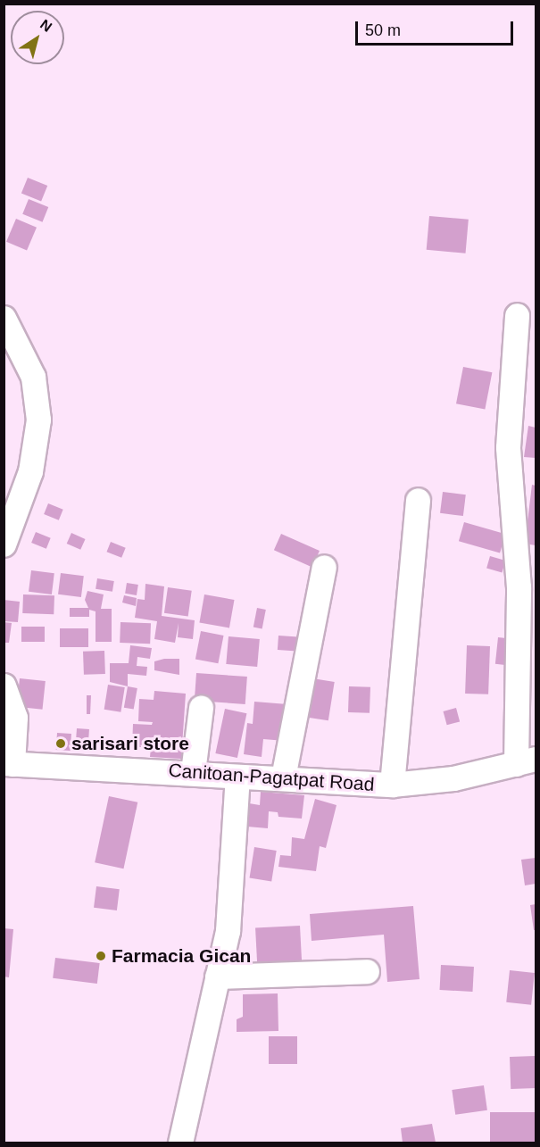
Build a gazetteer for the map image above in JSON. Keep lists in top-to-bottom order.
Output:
{
  "streets": {
    "street": ["Canitoan-Pagatpat Road"]
  },
  "places": ["sarisari store", "Farmacia Gican"],
  "scale_bar": "50 m",
  "north": "top right"
}
